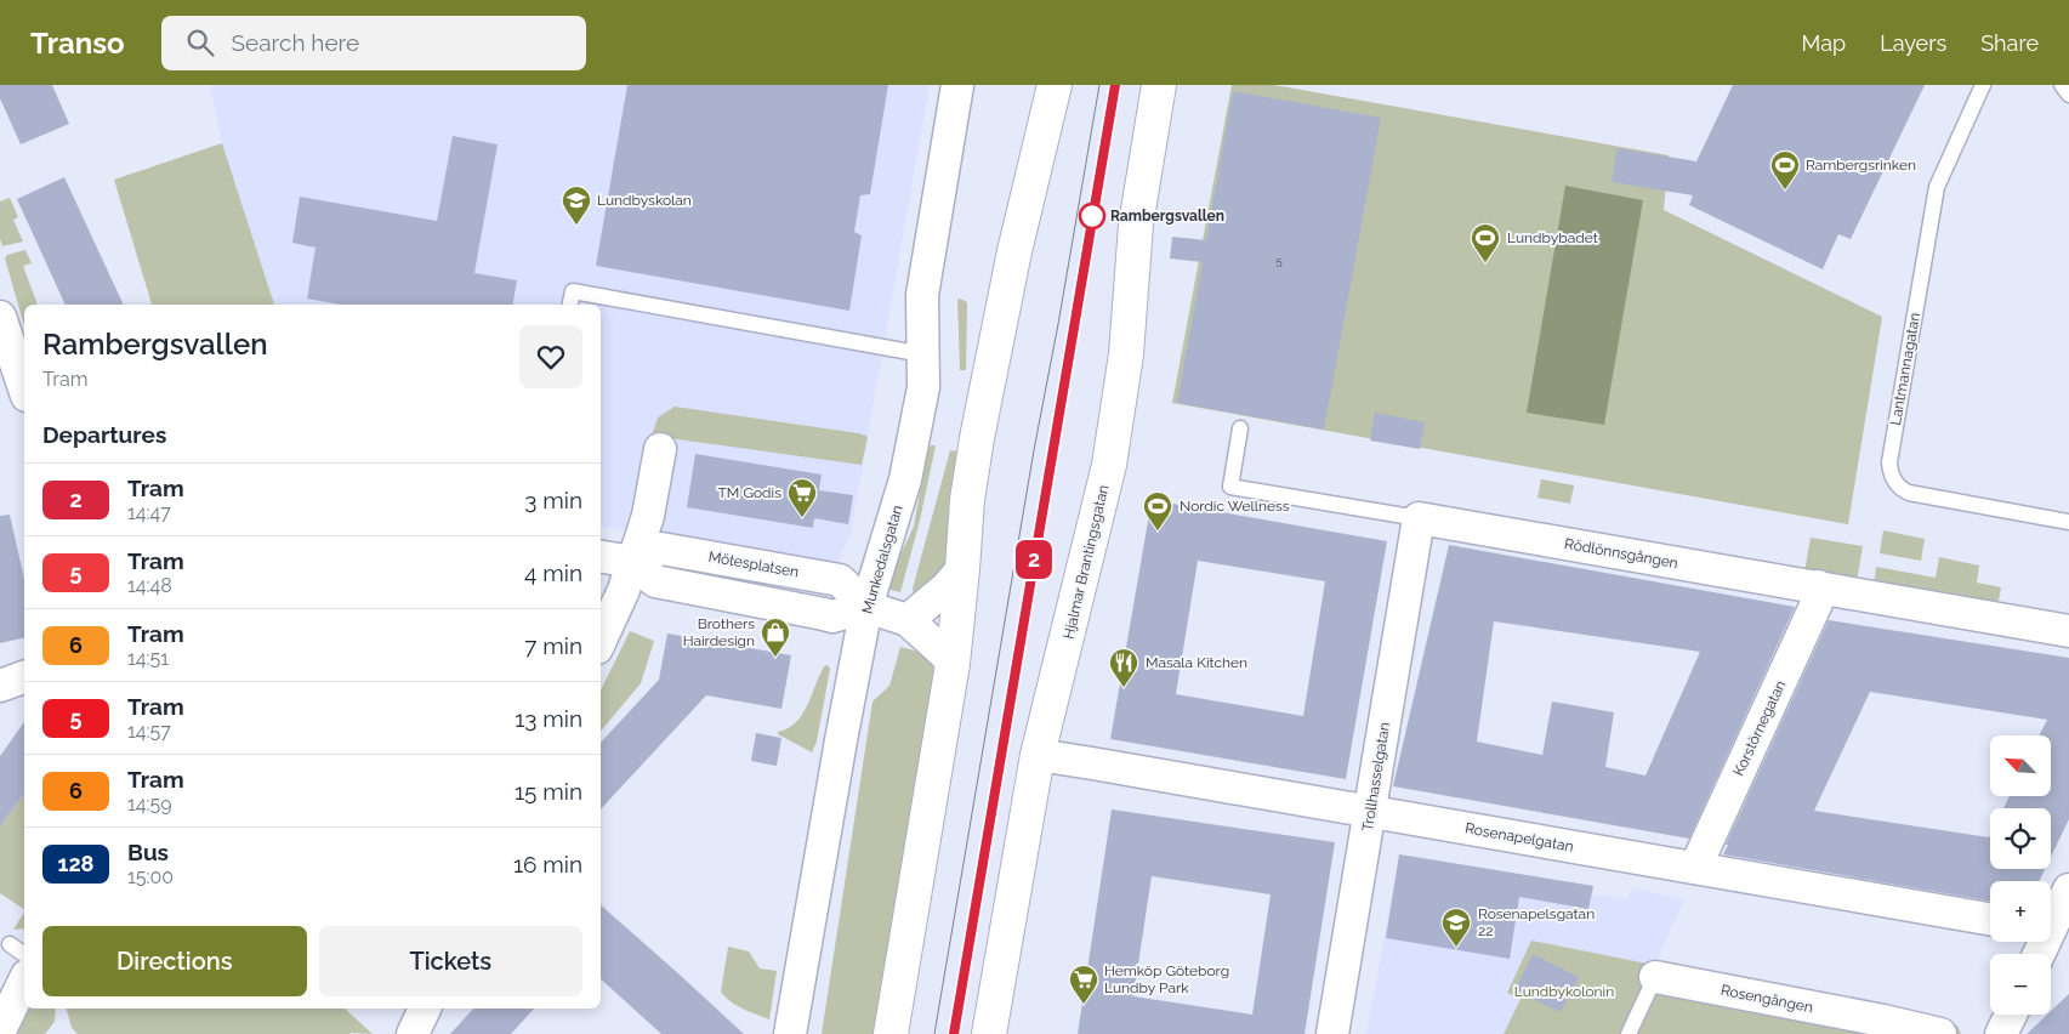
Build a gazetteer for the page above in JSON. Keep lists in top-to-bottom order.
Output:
{
  "streets": {
    "main road": ["Hjalmar Brantingsgatan"],
    "street": [
      "Rödlönnsgången",
      "Munkedalsgatan",
      "Mötesplatsen",
      "Korstörnegatan",
      "Trollhasselgatan",
      "Rosenapelgatan",
      "Rosengången"
    ],
    "lane": ["Lantmannagatan"]
  },
  "crossings": [
    ["Rödlönnsgången", "Korstörnegatan"],
    ["Rödlönnsgången", "Trollhasselgatan"],
    ["Munkedalsgatan", "Mötesplatsen"],
    ["Hjalmar Brantingsgatan", "Rosenapelgatan"],
    ["Korstörnegatan", "Rosenapelgatan"],
    ["Trollhasselgatan", "Rosenapelgatan"]
  ],
  "parks": ["Lundbykolonin"],
  "places": {
    "sports": ["Rambergsrinken", "Lundbybadet", "Nordic Wellness"],
    "other": ["Rambergsvallen"],
    "school or university": ["Lundbyskolan", "Rosenapelsgatan 22"],
    "supermarket": ["TM Godis", "Hemköp Göteborg Lundby Park"],
    "shop": ["Brothers Hairdesign"],
    "restaurant": ["Masala Kitchen"]
  },
  "lines": ["tram line 2"],
  "house_numbers": ["5"],
  "north": "top left",
  "page": {
    "header": "Transo",
    "search": "Search here",
    "nav": ["Map", "Layers", "Share"],
    "on_map": "2",
    "heading": [
      ["Rambergsvallen", "Tram"],
      "Departures"
    ],
    "list": [
      {
        "mark": "2",
        "name": "Tram",
        "note": "14:47",
        "value": "3 min"
      },
      {
        "mark": "5",
        "name": "Tram",
        "note": "14:48",
        "value": "4 min"
      },
      {
        "mark": "6",
        "name": "Tram",
        "note": "14:51",
        "value": "7 min"
      },
      {
        "mark": "5",
        "name": "Tram",
        "note": "14:57",
        "value": "13 min"
      },
      {
        "mark": "6",
        "name": "Tram",
        "note": "14:59",
        "value": "15 min"
      },
      {
        "mark": "128",
        "name": "Bus",
        "note": "15:00",
        "value": "16 min"
      }
    ],
    "map_buttons": ["+", "−"],
    "buttons": ["Directions", "Tickets"]
  }
}
